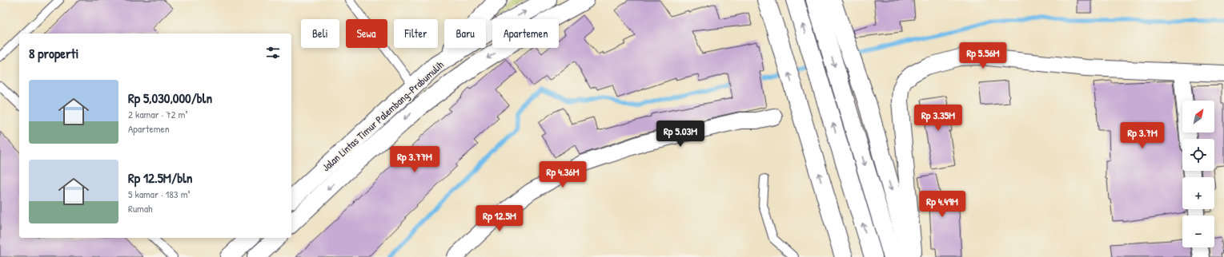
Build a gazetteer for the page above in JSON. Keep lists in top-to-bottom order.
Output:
{
  "streets": {
    "highway": ["Jalan Lintas Timur Palembang-Prabumulih"]
  },
  "north": "top right",
  "page": {
    "chip": [
      "Beli",
      "Sewa",
      "Filter",
      "Baru",
      "Apartemen"
    ],
    "heading": "8 properti",
    "price": [
      "Rp 5.56M",
      "Rp 3.35M",
      "Rp 5.03M",
      "Rp 3.7M",
      "Rp 3.77M",
      "Rp 4.36M",
      "Rp 4.49M",
      "Rp 12.5M"
    ],
    "list": [
      {
        "name": "Rp 5,030,000/bln",
        "note": "2 kamar · 72 m² · Apartemen"
      },
      {
        "name": "Rp 12.5M/bln",
        "note": "5 kamar · 183 m² · Rumah"
      }
    ],
    "map_buttons": ["+", "−"]
  }
}
